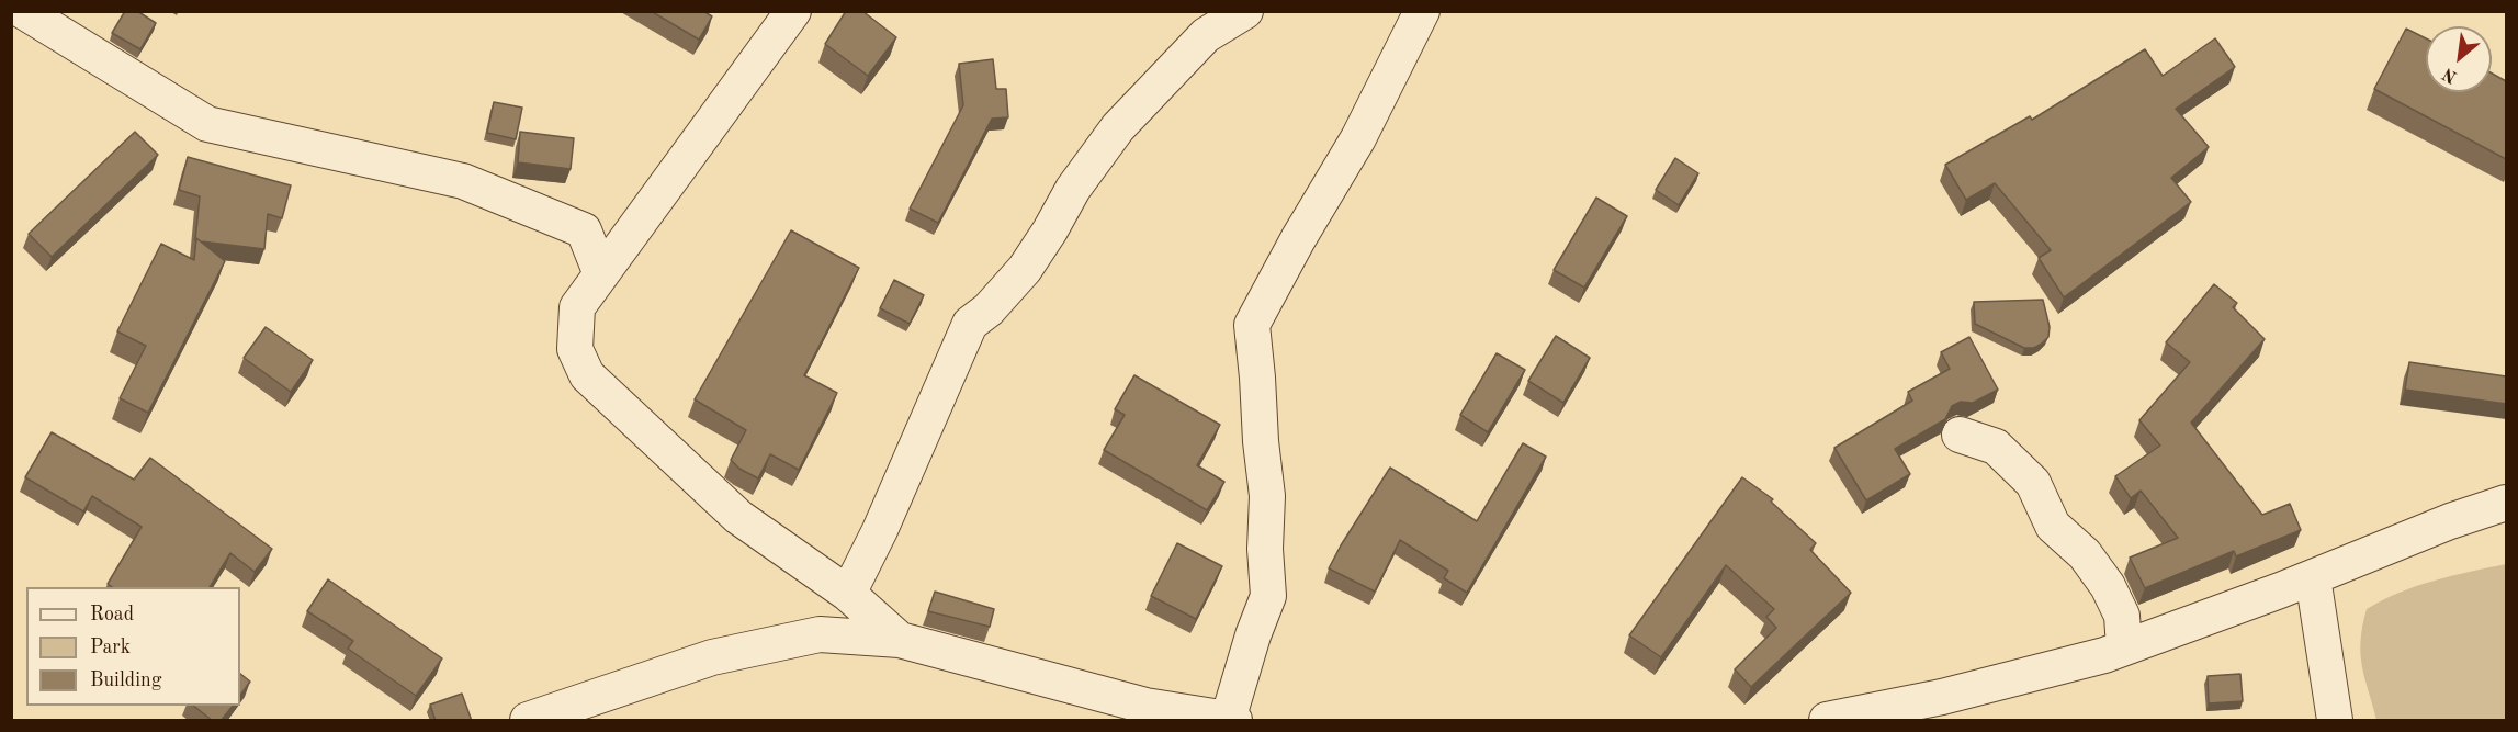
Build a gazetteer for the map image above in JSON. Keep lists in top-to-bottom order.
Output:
{
  "legend": ["Road", "Park", "Building"],
  "north": "bottom left"
}
